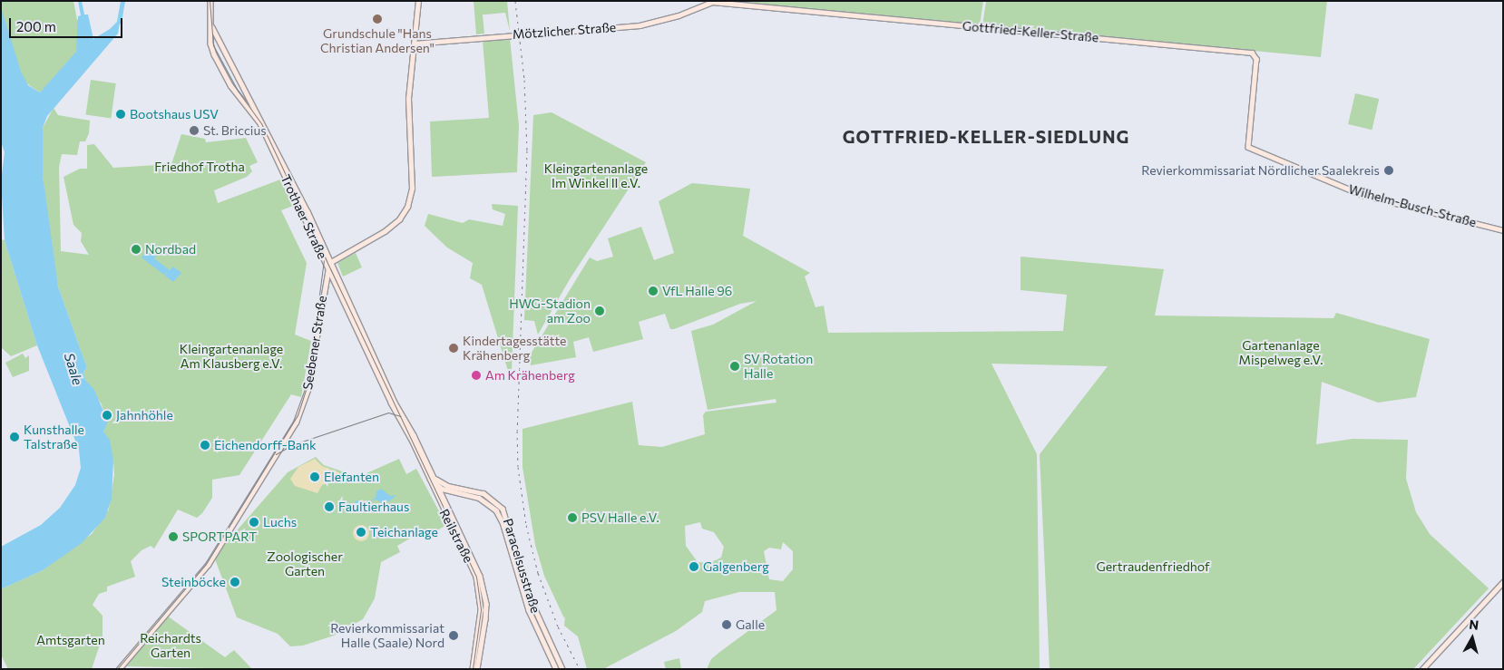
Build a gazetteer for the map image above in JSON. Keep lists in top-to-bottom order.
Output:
{
  "streets": {
    "street": [
      "Mötzlicher Straße",
      "Gottfried-Keller-Straße",
      "Wilhelm-Busch-Straße",
      "Trothaer Straße",
      "Seebener Straße",
      "Reilstraße",
      "Paracelsusstraße"
    ]
  },
  "crossings": [
    ["Mötzlicher Straße", "Gottfried-Keller-Straße"],
    ["Gottfried-Keller-Straße", "Wilhelm-Busch-Straße"],
    ["Trothaer Straße", "Seebener Straße"],
    ["Trothaer Straße", "Reilstraße"],
    ["Reilstraße", "Paracelsusstraße"]
  ],
  "districts": ["GOTTFRIED-KELLER-SIEDLUNG"],
  "water": ["Saale"],
  "parks": [
    "Friedhof Trotha",
    "Kleingartenanlage Im Winkel II e.V.",
    "Gartenanlage Mispelweg e.V.",
    "Kleingartenanlage Am Klausberg e.V.",
    "Zoologischer Garten",
    "Gertraudenfriedhof",
    "Reichardts Garten",
    "Amtsgarten"
  ],
  "places": [
    "Grundschule \"Hans Christian Andersen\"",
    "Bootshaus USV",
    "St. Briccius",
    "Revierkommissariat Nördlicher Saalekreis",
    "Nordbad",
    "VfL Halle 96",
    "HWG-Stadion am Zoo",
    "Kindertagesstätte Krähenberg",
    "SV Rotation Halle",
    "Am Krähenberg",
    "Jahnhöhle",
    "Kunsthalle Talstraße",
    "Eichendorff-Bank",
    "Elefanten",
    "Faultierhaus",
    "PSV Halle e.V.",
    "Luchs",
    "Teichanlage",
    "SPORTPART",
    "Galgenberg",
    "Steinböcke",
    "Galle",
    "Revierkommissariat Halle (Saale) Nord"
  ],
  "scale_bar": "200 m",
  "north": "top"
}
